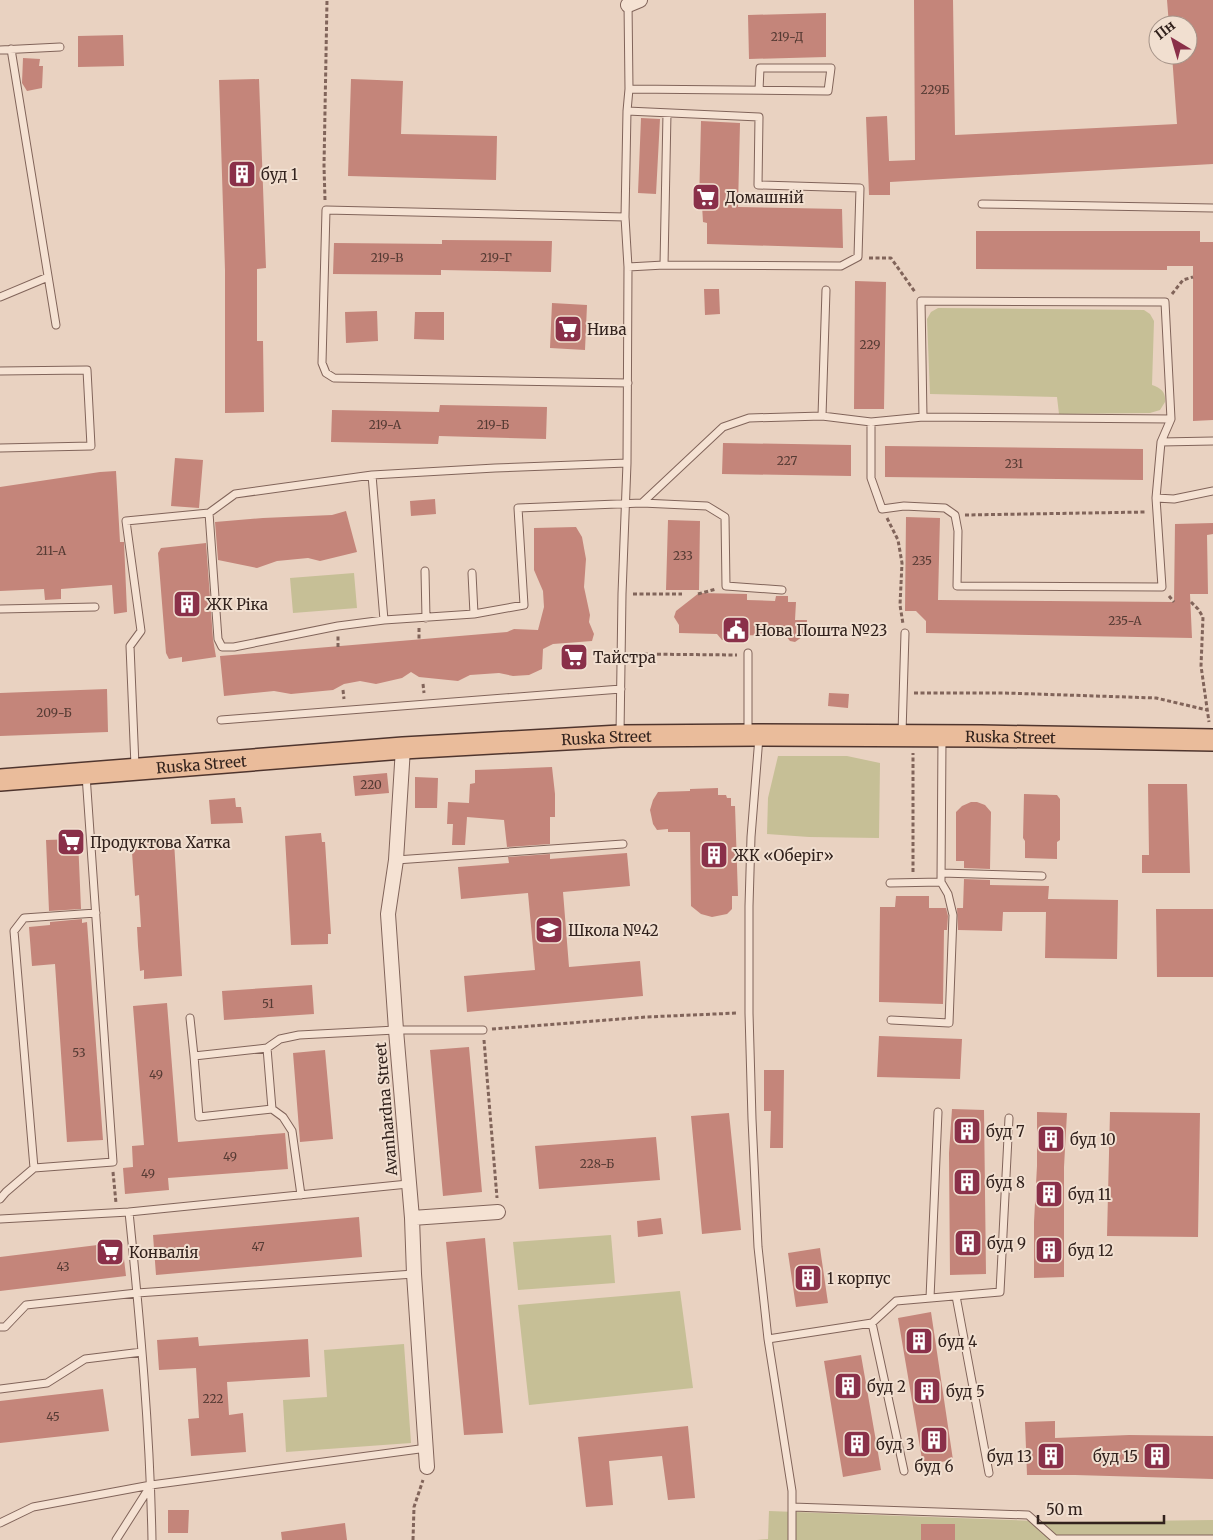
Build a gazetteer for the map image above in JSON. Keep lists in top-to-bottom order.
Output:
{
  "streets": {
    "main road": ["Ruska Street"],
    "street": ["Avanhardna Street"]
  },
  "crossings": [
    ["Ruska Street", "Avanhardna Street"]
  ],
  "places": {
    "building": [
      "буд 1",
      "ЖК Ріка",
      "ЖК «Оберіг»",
      "буд 7",
      "буд 10",
      "буд 8",
      "буд 11",
      "буд 9",
      "буд 12",
      "1 корпус",
      "буд 4",
      "буд 2",
      "буд 5",
      "буд 6",
      "буд 3",
      "буд 13",
      "буд 15"
    ],
    "supermarket": [
      "Домашній",
      "Нива",
      "Тайстра",
      "Продуктова Хатка",
      "Конвалія"
    ],
    "public building": ["Нова Пошта №23"],
    "school or university": ["Школа №42"]
  },
  "house_numbers": [
    "219-Д",
    "229Б",
    "219-В",
    "219-Г",
    "229",
    "219-А",
    "219-Б",
    "227",
    "231",
    "211-А",
    "233",
    "235",
    "235-А",
    "209-Б",
    "220",
    "51",
    "53",
    "49",
    "49",
    "228-Б",
    "49",
    "47",
    "43",
    "222",
    "45"
  ],
  "scale_bar": "50 m",
  "north": "top left"
}
